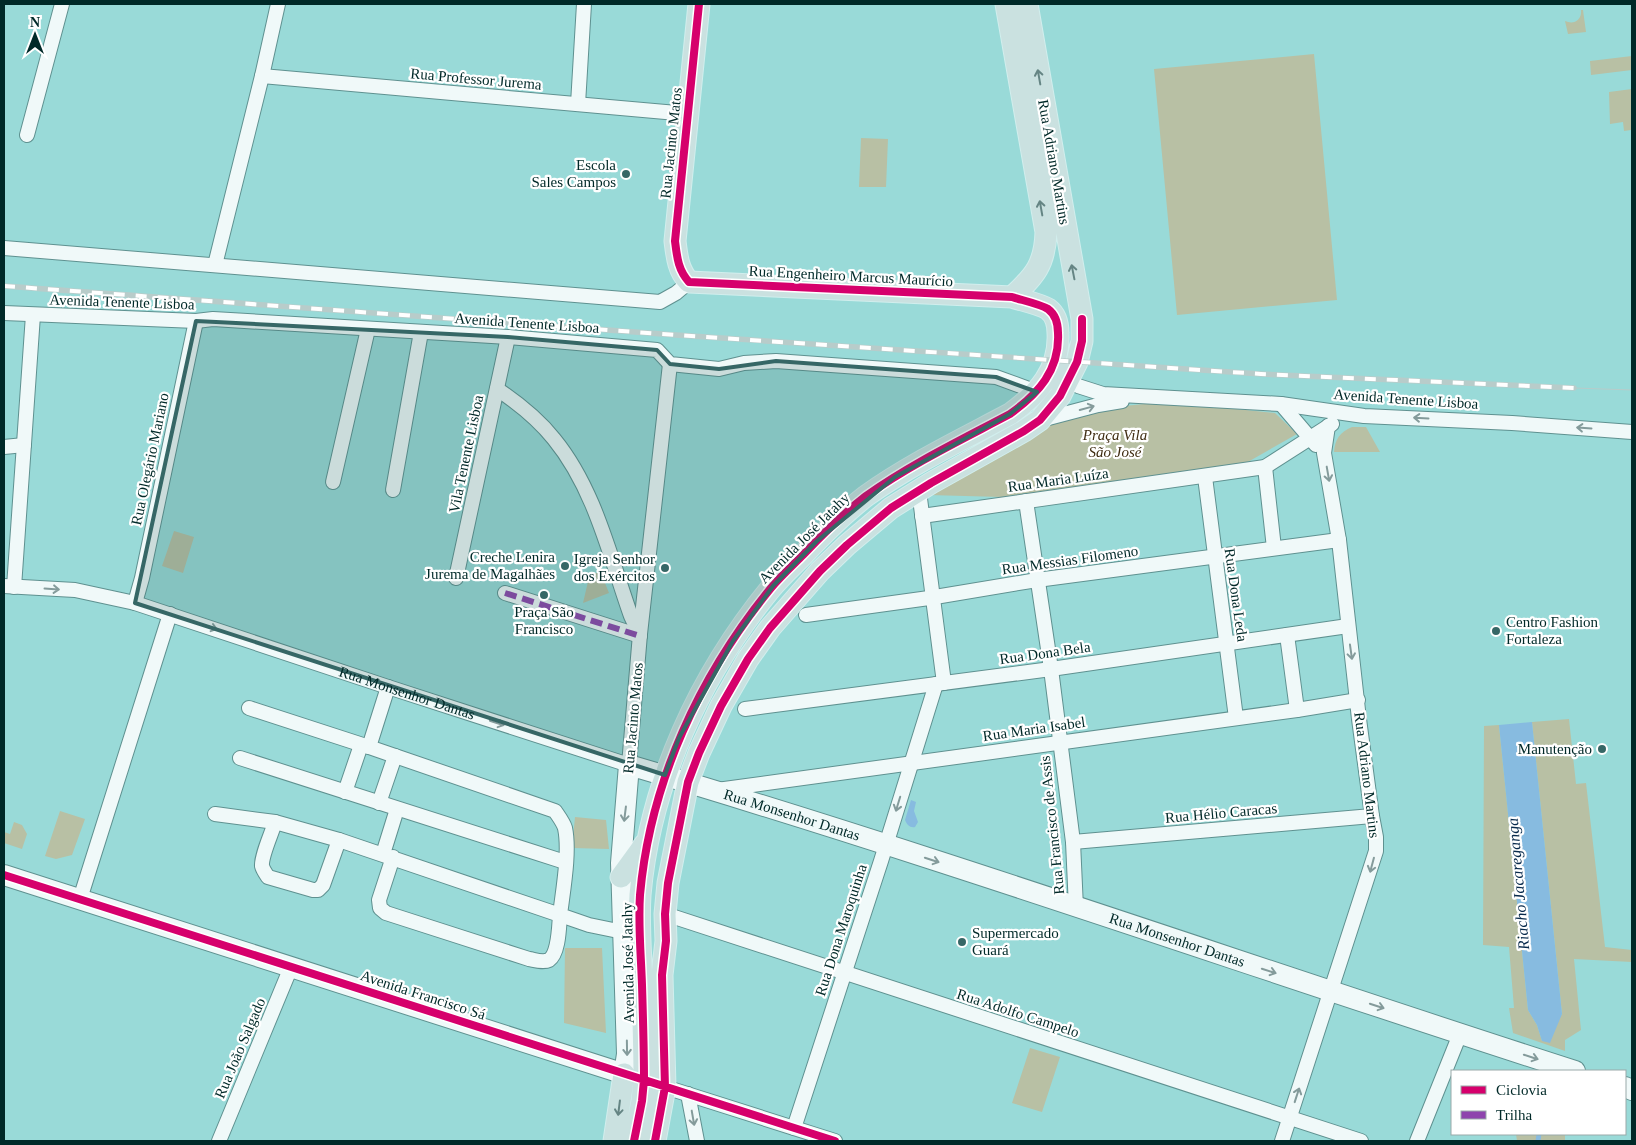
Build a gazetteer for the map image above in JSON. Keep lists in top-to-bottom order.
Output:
{
  "streets": {
    "main road": [
      "Rua Jacinto Matos",
      "Rua Adriano Martins",
      "Rua Engenheiro Marcus Maurício",
      "Avenida José Jatahy",
      "Rua Monsenhor Dantas",
      "Avenida Francisco Sá"
    ],
    "street": [
      "Rua Professor Jurema",
      "Avenida Tenente Lisboa",
      "Vila Tenente Lisboa",
      "Rua Olegário Mariano",
      "Rua Maria Luíza",
      "Rua Messias Filomeno",
      "Rua Dona Leda",
      "Rua Dona Bela",
      "Rua Maria Isabel",
      "Rua Hélio Caracas",
      "Rua Francisco de Assis",
      "Rua Dona Maroquinha",
      "Rua Adolfo Campelo",
      "Rua João Salgado"
    ]
  },
  "crossings": [
    ["Rua Professor Jurema", "Rua Jacinto Matos"],
    ["Rua Jacinto Matos", "Rua Engenheiro Marcus Maurício"],
    ["Rua Jacinto Matos", "Avenida Tenente Lisboa"],
    ["Rua Jacinto Matos", "Avenida José Jatahy"],
    ["Rua Jacinto Matos", "Rua Monsenhor Dantas"],
    ["Rua Jacinto Matos", "Avenida Francisco Sá"],
    ["Rua Adriano Martins", "Rua Engenheiro Marcus Maurício"],
    ["Rua Adriano Martins", "Avenida Tenente Lisboa"],
    ["Rua Adriano Martins", "Rua Maria Luíza"],
    ["Rua Adriano Martins", "Avenida José Jatahy"],
    ["Rua Adriano Martins", "Rua Messias Filomeno"],
    ["Rua Adriano Martins", "Rua Dona Bela"],
    ["Rua Adriano Martins", "Rua Monsenhor Dantas"],
    ["Rua Adriano Martins", "Rua Maria Isabel"],
    ["Rua Adriano Martins", "Rua Hélio Caracas"],
    ["Rua Adriano Martins", "Rua Adolfo Campelo"],
    ["Rua Engenheiro Marcus Maurício", "Avenida Tenente Lisboa"],
    ["Rua Engenheiro Marcus Maurício", "Avenida José Jatahy"],
    ["Avenida Tenente Lisboa", "Vila Tenente Lisboa"],
    ["Avenida Tenente Lisboa", "Rua Olegário Mariano"],
    ["Avenida Tenente Lisboa", "Rua Maria Luíza"],
    ["Rua Olegário Mariano", "Rua Monsenhor Dantas"],
    ["Rua Maria Luíza", "Rua Dona Leda"],
    ["Rua Maria Luíza", "Rua Francisco de Assis"],
    ["Rua Maria Luíza", "Rua Dona Maroquinha"],
    ["Avenida José Jatahy", "Rua Monsenhor Dantas"],
    ["Avenida José Jatahy", "Avenida Francisco Sá"],
    ["Rua Messias Filomeno", "Rua Dona Leda"],
    ["Rua Messias Filomeno", "Rua Francisco de Assis"],
    ["Rua Messias Filomeno", "Rua Dona Maroquinha"],
    ["Rua Dona Leda", "Rua Dona Bela"],
    ["Rua Dona Leda", "Rua Maria Isabel"],
    ["Rua Dona Bela", "Rua Francisco de Assis"],
    ["Rua Dona Bela", "Rua Dona Maroquinha"],
    ["Rua Monsenhor Dantas", "Rua Maria Isabel"],
    ["Rua Monsenhor Dantas", "Rua Francisco de Assis"],
    ["Rua Monsenhor Dantas", "Rua Dona Maroquinha"],
    ["Rua Maria Isabel", "Rua Francisco de Assis"],
    ["Rua Maria Isabel", "Rua Dona Maroquinha"],
    ["Rua Hélio Caracas", "Rua Francisco de Assis"],
    ["Rua Dona Maroquinha", "Avenida Francisco Sá"],
    ["Rua Dona Maroquinha", "Rua Adolfo Campelo"],
    ["Avenida Francisco Sá", "Rua João Salgado"]
  ],
  "water": ["Riacho Jacareganga"],
  "parks": ["Praça Vila São José"],
  "places": [
    "Escola Sales Campos",
    "Creche Lenira Jurema de Magalhães",
    "Igreja Senhor dos Exércitos",
    "Praça São Francisco",
    "Centro Fashion Fortaleza",
    "Manutenção",
    "Supermercado Guará"
  ],
  "legend": ["Ciclovia", "Trilha"],
  "north": "top"
}
